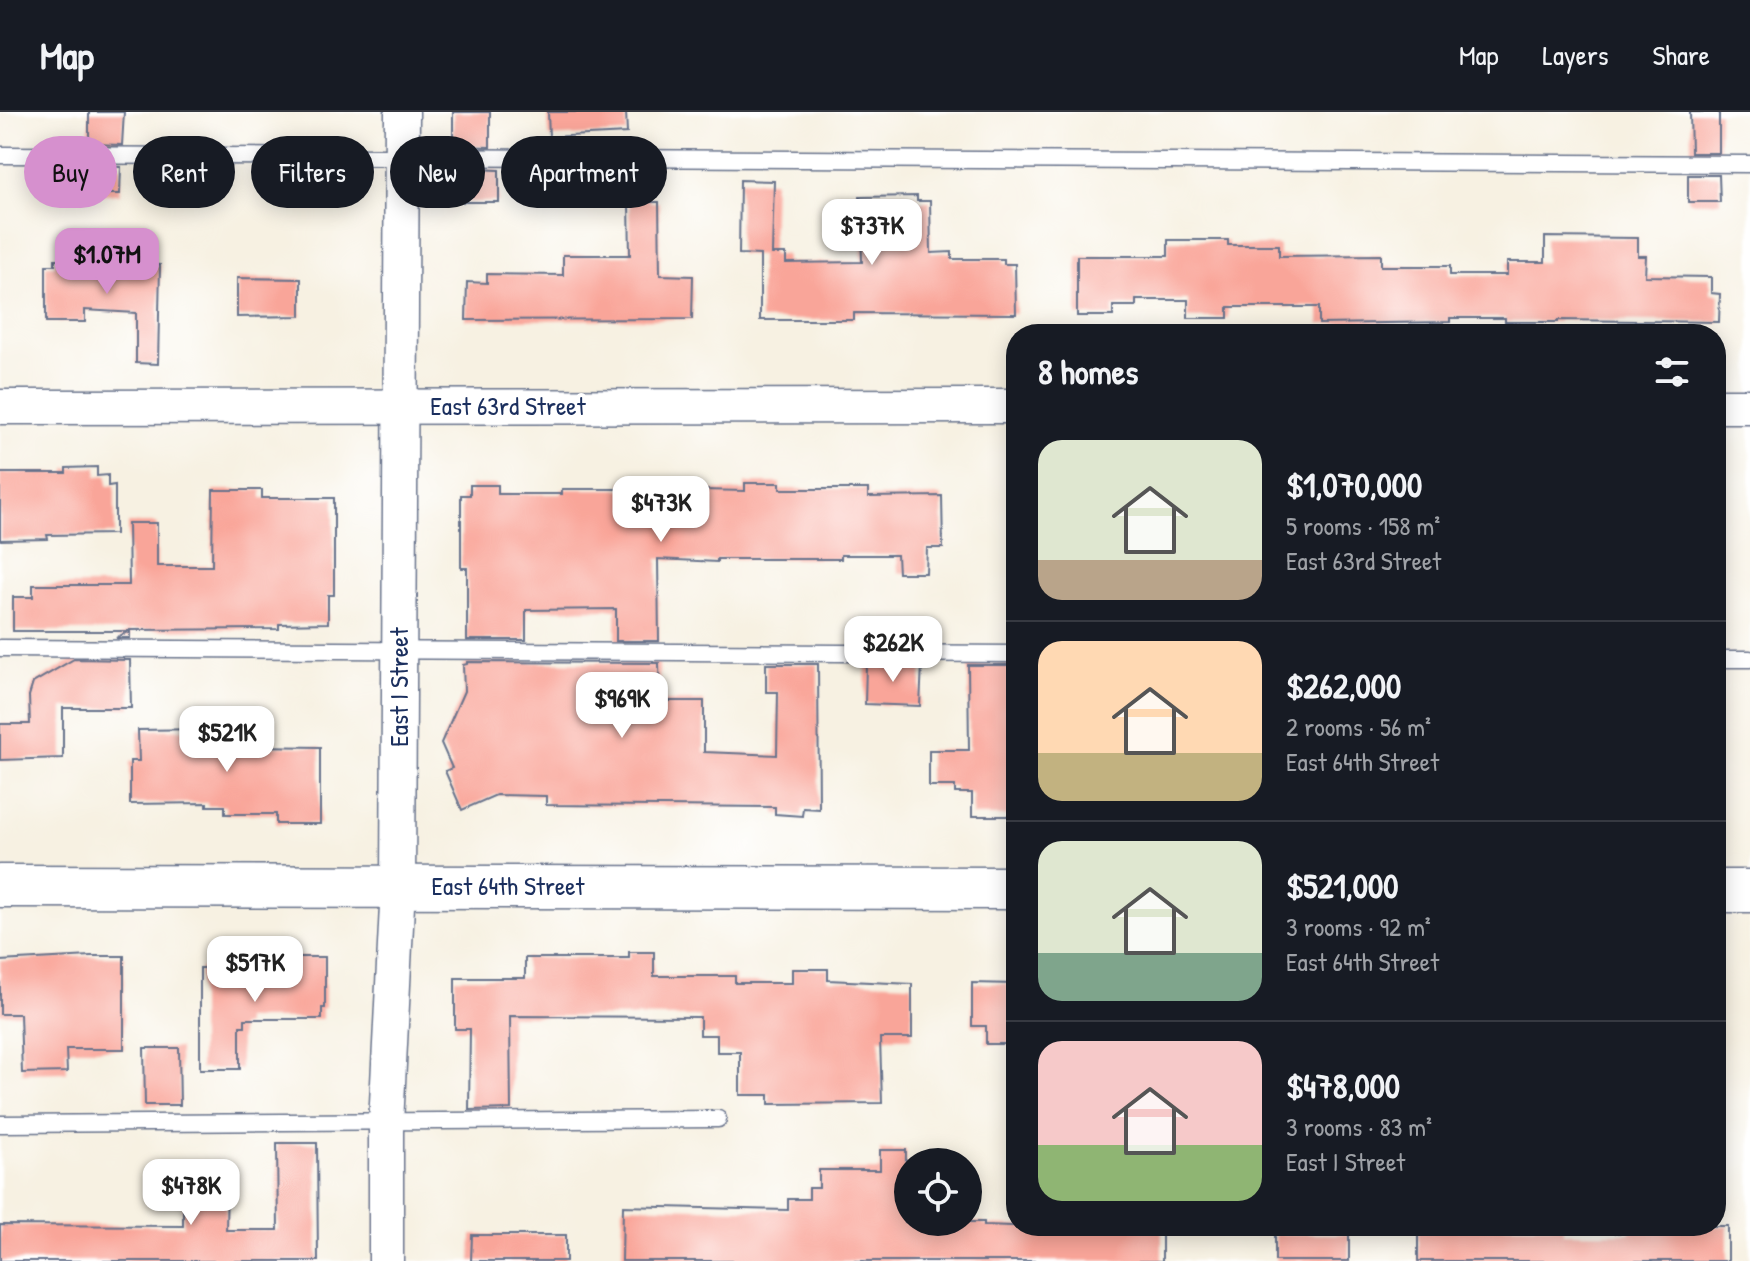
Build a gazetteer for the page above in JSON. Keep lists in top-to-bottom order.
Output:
{
  "streets": {
    "street": ["East 63rd Street", "East I Street", "East 64th Street"]
  },
  "crossings": [
    ["East 63rd Street", "East I Street"],
    ["East I Street", "East 64th Street"]
  ],
  "page": {
    "header": "Map",
    "nav": ["Map", "Layers", "Share"],
    "chip": [
      "Buy",
      "Rent",
      "Filters",
      "New",
      "Apartment"
    ],
    "price": [
      "$737K",
      "$1.07M",
      "$473K",
      "$262K",
      "$969K",
      "$521K",
      "$517K",
      "$478K"
    ],
    "heading": "8 homes",
    "list": [
      {
        "name": "$1,070,000",
        "note": "5 rooms · 158 m² · East 63rd Street"
      },
      {
        "name": "$262,000",
        "note": "2 rooms · 56 m² · East 64th Street"
      },
      {
        "name": "$521,000",
        "note": "3 rooms · 92 m² · East 64th Street"
      },
      {
        "name": "$478,000",
        "note": "3 rooms · 83 m² · East I Street"
      }
    ]
  }
}
